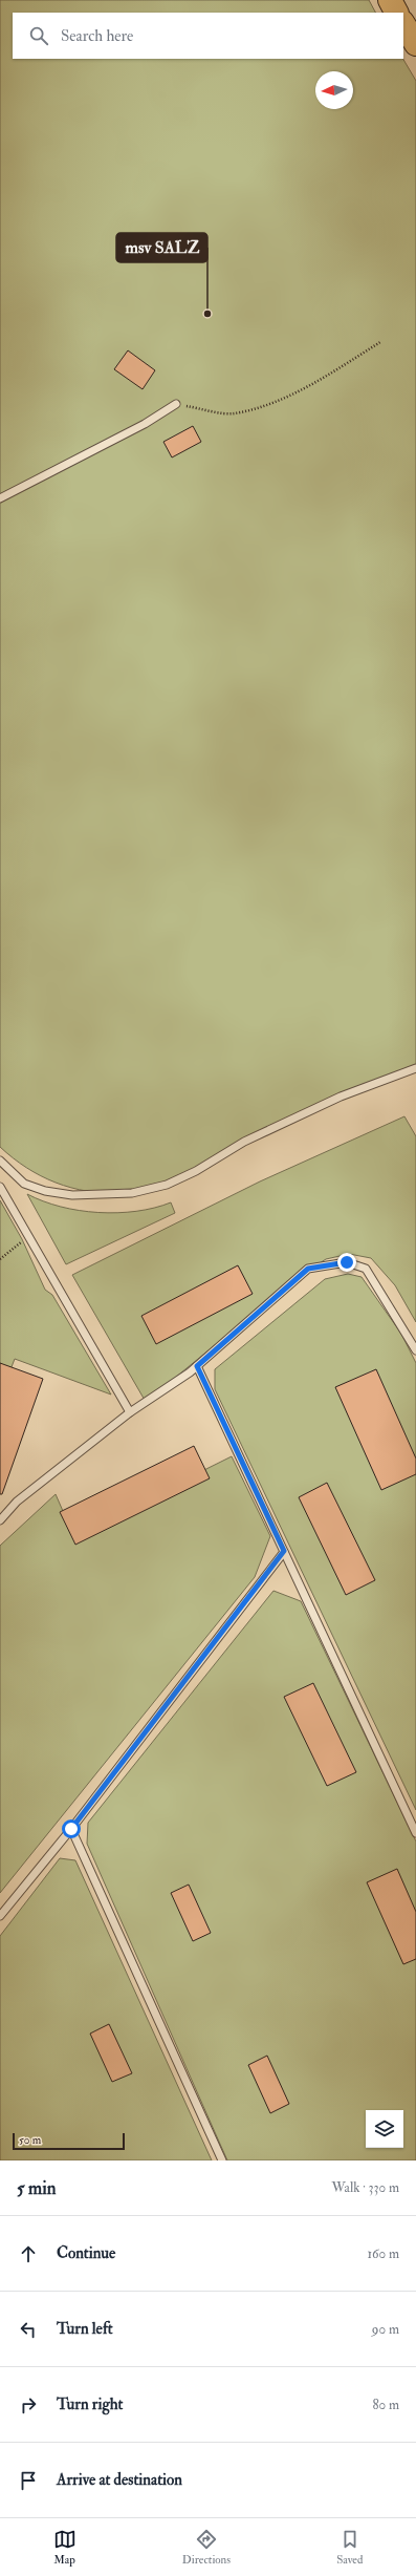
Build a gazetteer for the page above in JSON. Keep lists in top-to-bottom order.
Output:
{
  "places": ["msv SALZ"],
  "scale_bar": "50 m",
  "north": "left",
  "page": {
    "search": "Search here",
    "scale": "50 m",
    "heading": ["5 min", "Walk · 330 m"],
    "list": [
      ["Continue", "160 m"],
      ["Turn left", "90 m"],
      ["Turn right", "80 m"],
      "Arrive at destination"
    ],
    "nav": ["Map", "Directions", "Saved"]
  }
}
